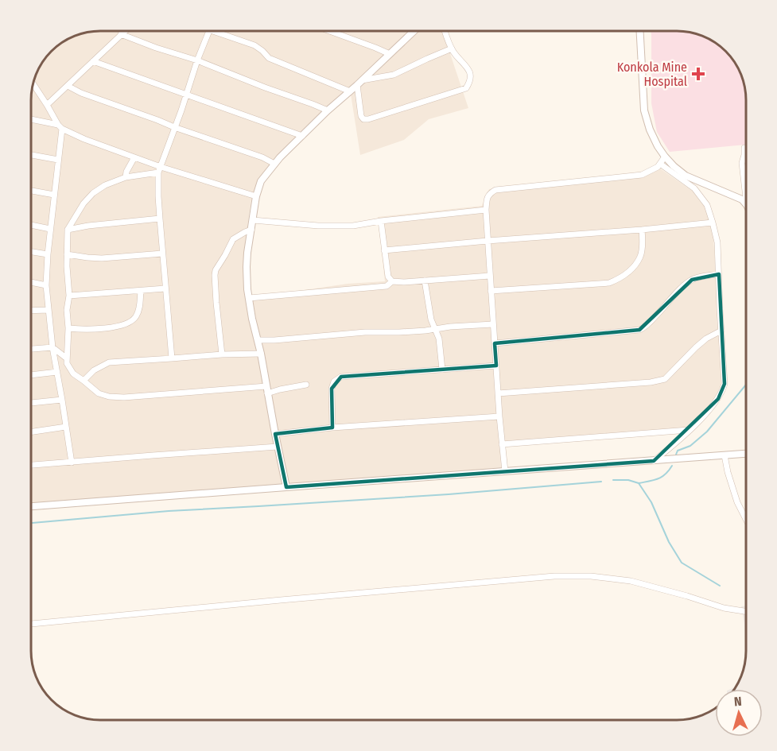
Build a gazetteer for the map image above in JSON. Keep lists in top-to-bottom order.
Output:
{
  "places": {
    "health": ["Konkola Mine Hospital"]
  },
  "north": "top"
}
